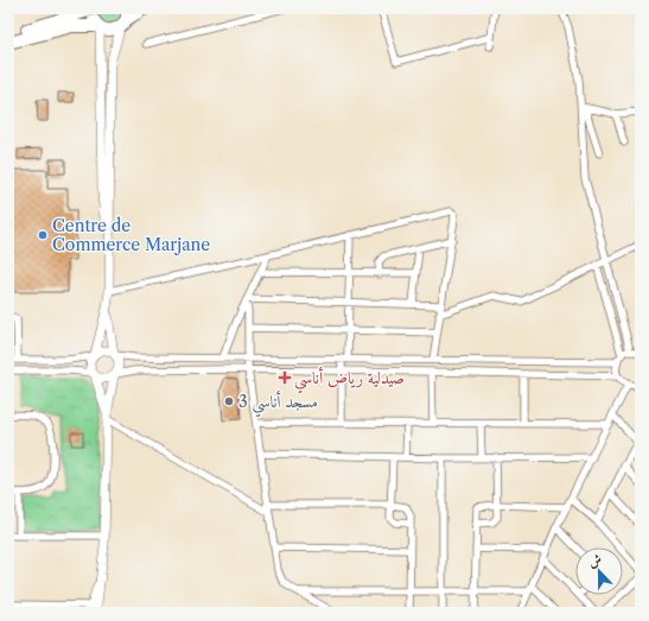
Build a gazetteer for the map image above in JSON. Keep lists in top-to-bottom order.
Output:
{
  "places": {
    "other": ["Centre de Commerce Marjane", "مسجد أناسي 3"],
    "health": ["صيدلية رياض أناسي"]
  },
  "north": "top"
}
